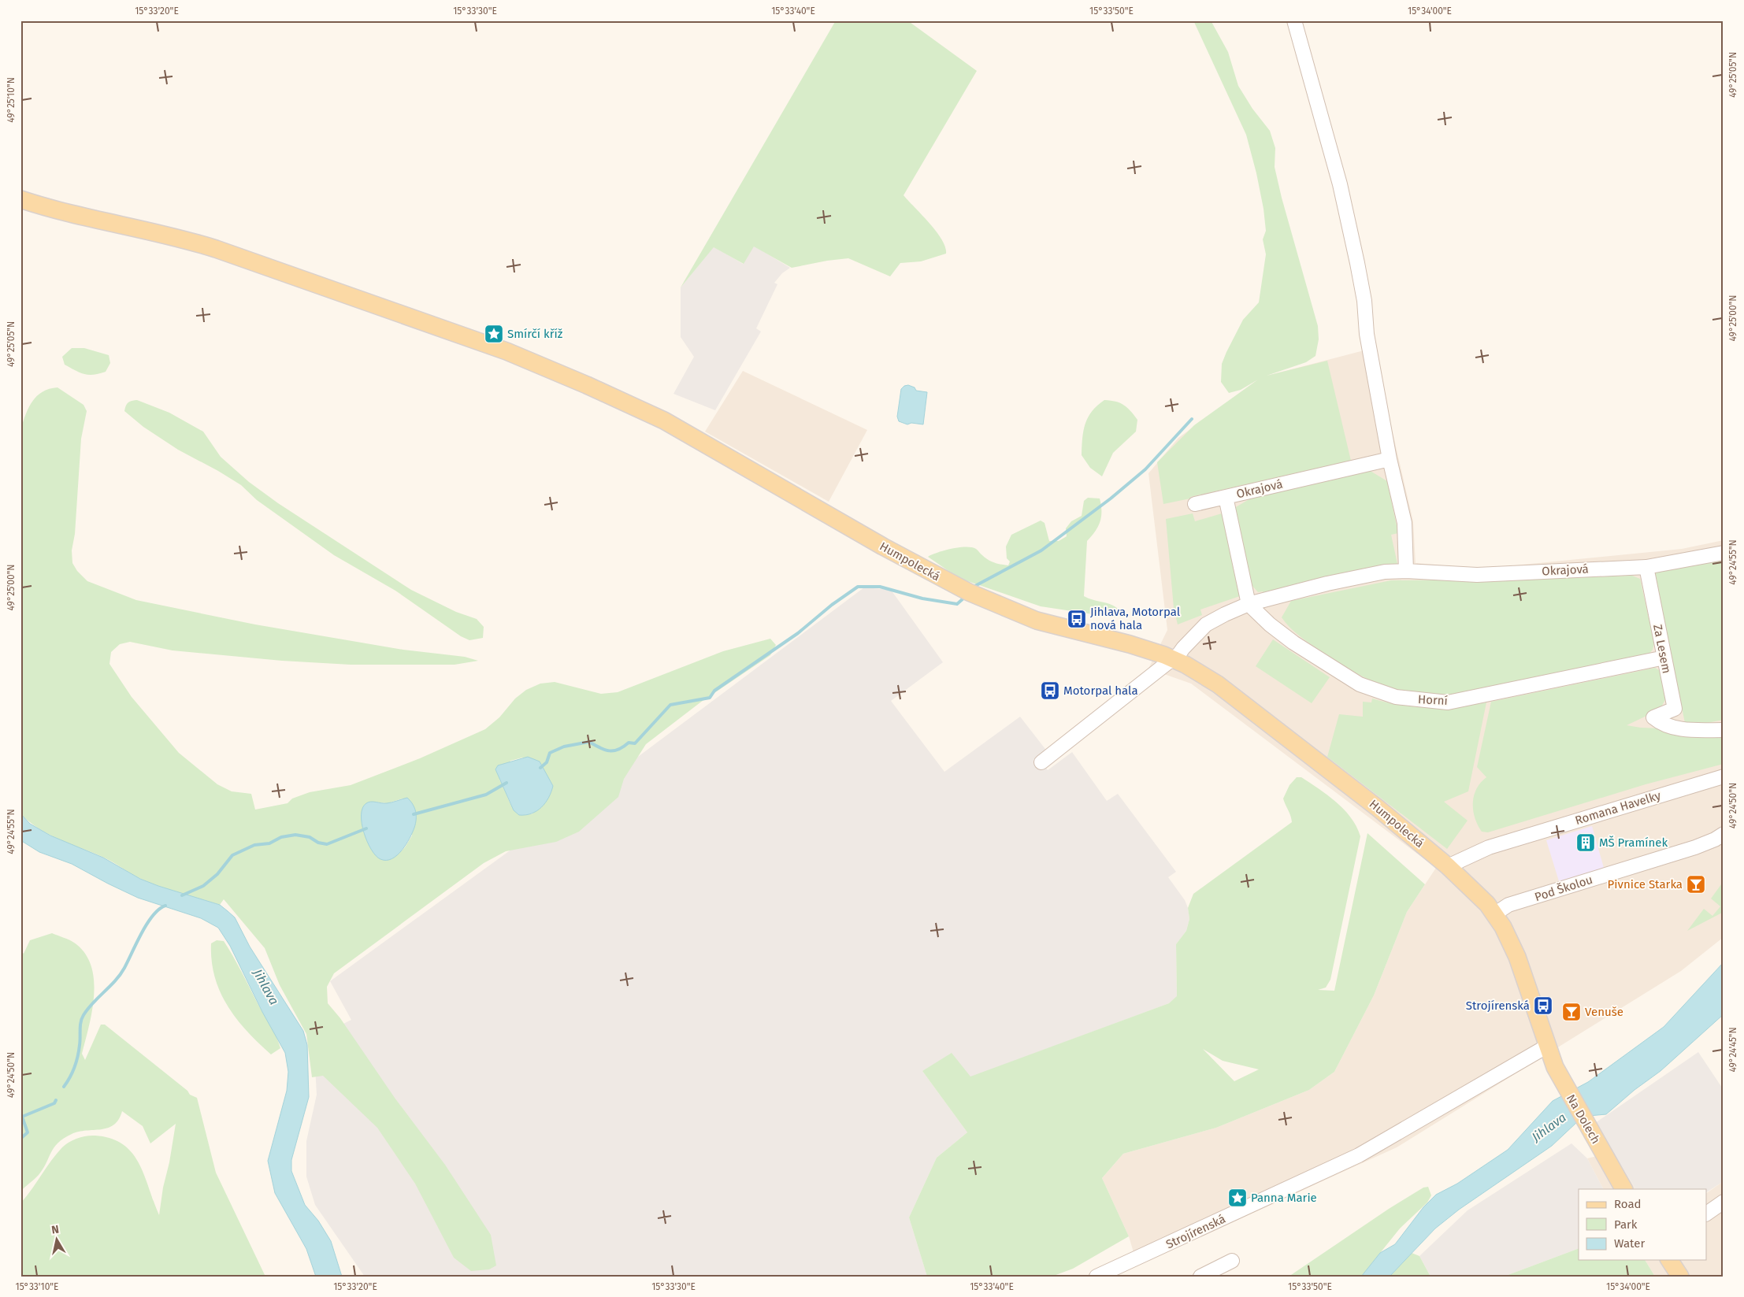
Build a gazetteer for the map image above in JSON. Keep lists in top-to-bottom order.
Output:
{
  "streets": {
    "main road": ["Humpolecká", "Na Dolech"],
    "street": [
      "Okrajová",
      "Za Lesem",
      "Horní",
      "Romana Havelky",
      "Pod Školou",
      "Strojírenská"
    ]
  },
  "crossings": [
    ["Okrajová", "Humpolecká"],
    ["Okrajová", "Za Lesem"],
    ["Okrajová", "Horní"],
    ["Humpolecká", "Romana Havelky"],
    ["Humpolecká", "Pod Školou"],
    ["Humpolecká", "Na Dolech"],
    ["Humpolecká", "Strojírenská"],
    ["Za Lesem", "Horní"],
    ["Na Dolech", "Strojírenská"]
  ],
  "water": ["Jihlava"],
  "places": {
    "place": ["Smírčí kříž", "Panna Marie"],
    "bus stop": ["Jihlava, Motorpal nová hala", "Motorpal hala", "Strojírenská"],
    "building": ["MŠ Pramínek"],
    "bar": ["Pivnice Starka", "Venuše"]
  },
  "legend": ["Road", "Park", "Water"],
  "north": "top",
  "coordinates": [
    "15°33'20\"E",
    "15°33'30\"E",
    "15°33'40\"E",
    "15°33'50\"E",
    "15°34'00\"E",
    "49°25'05\"N",
    "49°25'10\"N",
    "49°25'00\"N",
    "49°24'55\"N",
    "49°24'50\"N",
    "49°24'45\"N",
    "15°33'10\"E"
  ]
}
